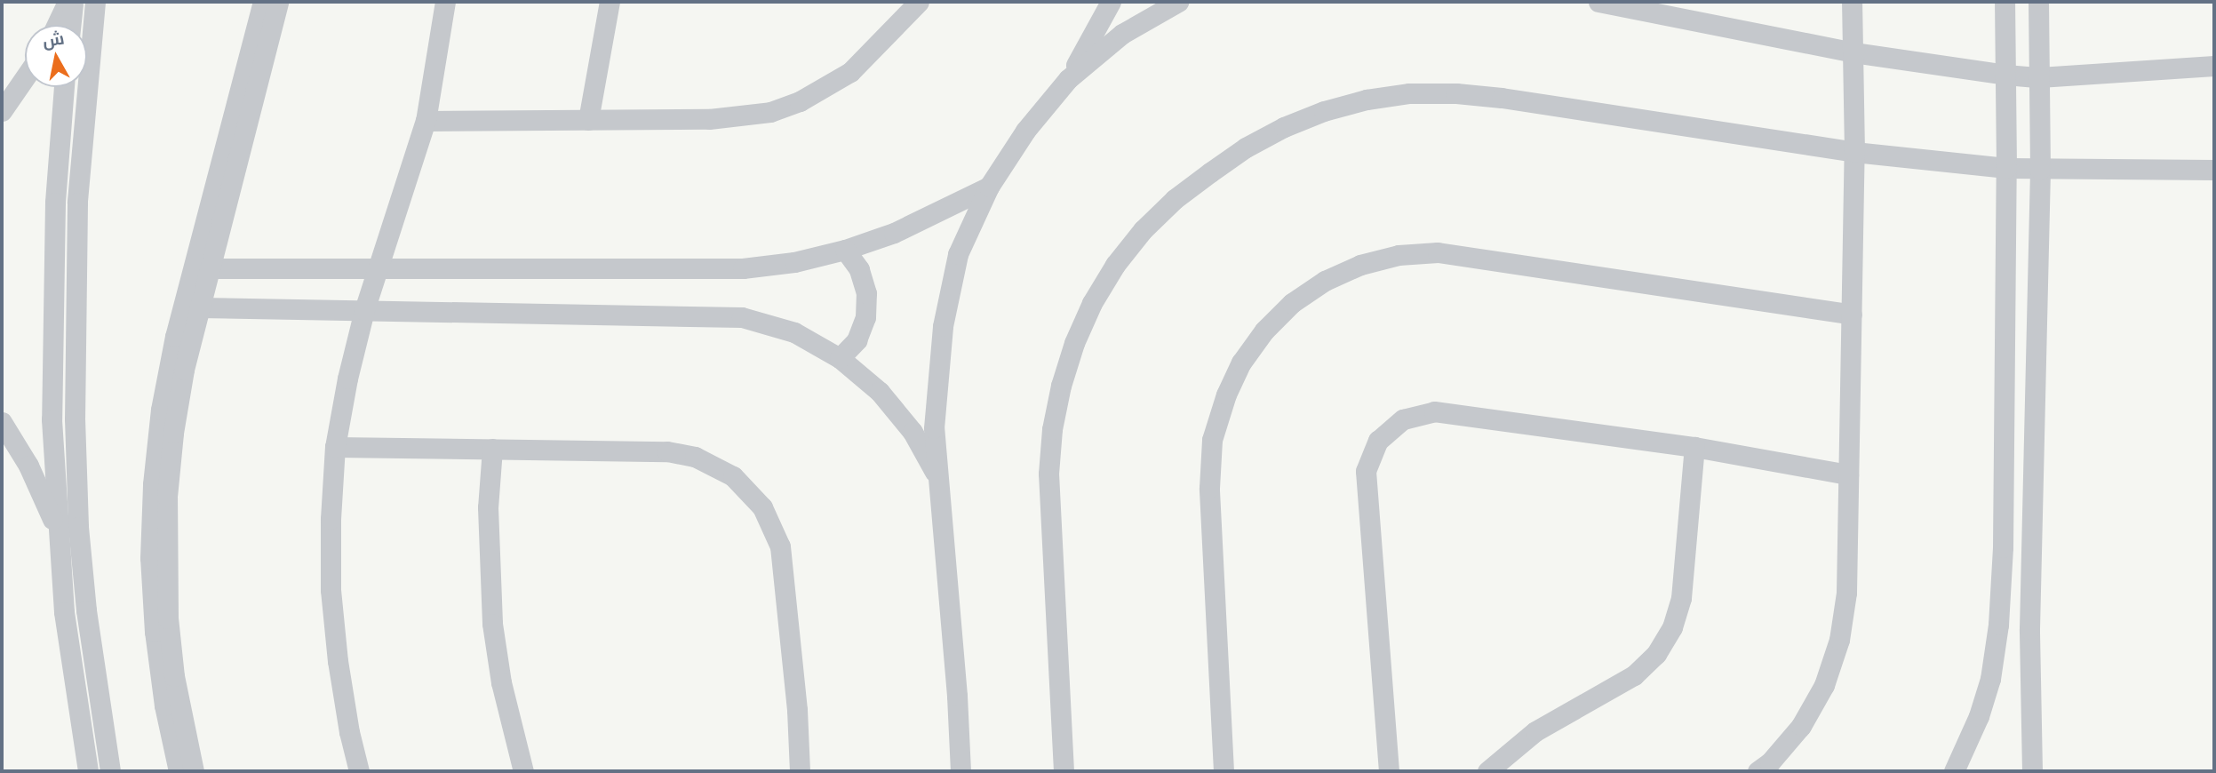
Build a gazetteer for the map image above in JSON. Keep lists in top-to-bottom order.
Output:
{
  "north": "top"
}
